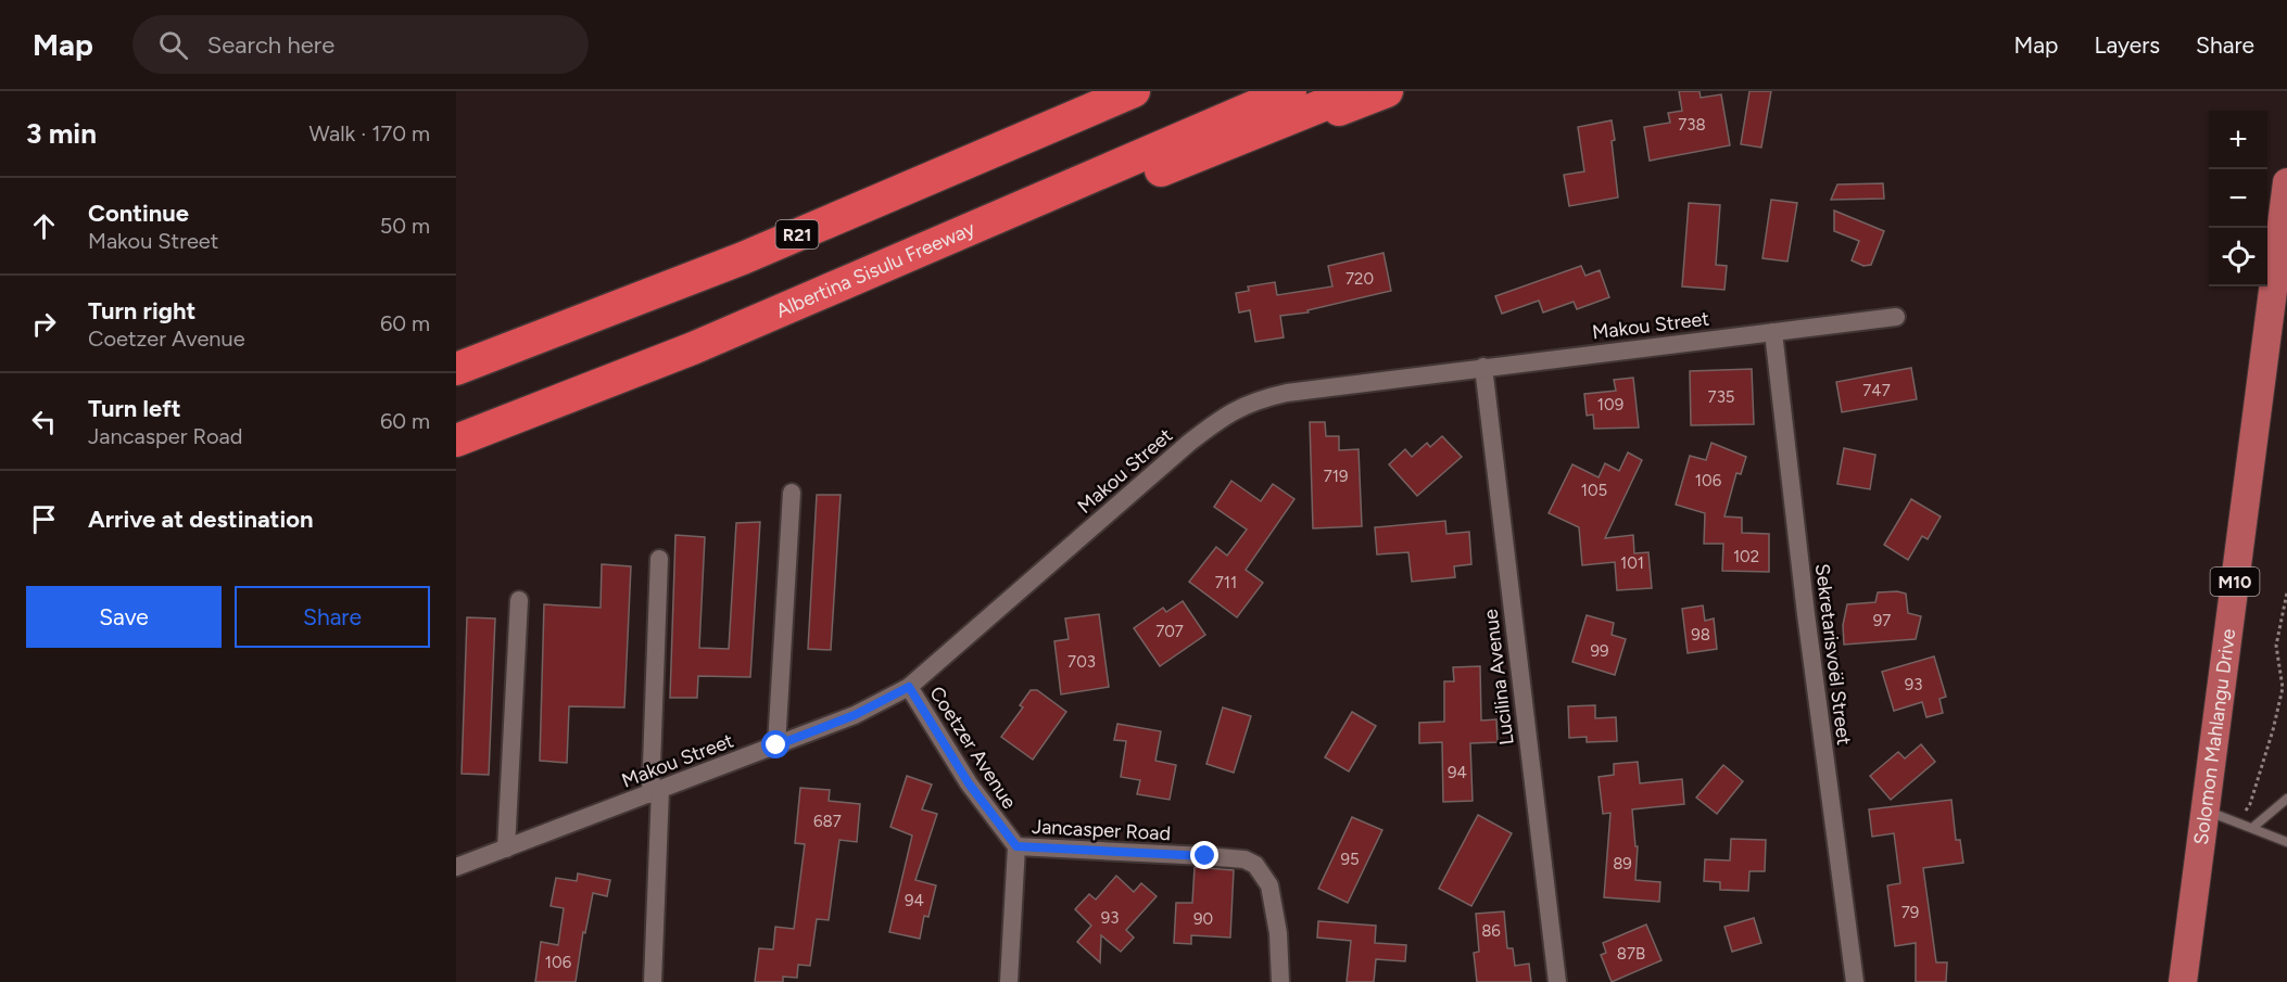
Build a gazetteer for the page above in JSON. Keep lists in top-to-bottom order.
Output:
{
  "streets": {
    "highway": ["R21", "Albertina Sisulu Freeway"],
    "main road": ["M10", "Solomon Mahlangu Drive"],
    "street": [
      "Makou Street",
      "Sekretarisvoël Street",
      "Lucilina Avenue",
      "Coetzer Avenue",
      "Jancasper Road"
    ]
  },
  "crossings": [
    ["Makou Street", "Sekretarisvoël Street"],
    ["Makou Street", "Lucilina Avenue"],
    ["Makou Street", "Coetzer Avenue"],
    ["Coetzer Avenue", "Jancasper Road"]
  ],
  "house_numbers": [
    "738",
    "720",
    "747",
    "735",
    "109",
    "719",
    "106",
    "105",
    "102",
    "101",
    "711",
    "97",
    "707",
    "98",
    "99",
    "703",
    "93",
    "94",
    "687",
    "95",
    "89",
    "94",
    "79",
    "93",
    "90",
    "86",
    "87B",
    "106"
  ],
  "page": {
    "header": "Map",
    "search": "Search here",
    "nav": ["Map", "Layers", "Share"],
    "heading": ["3 min", "Walk · 170 m"],
    "map_buttons": ["+", "−"],
    "list": [
      ["Continue", "Makou Street", "50 m"],
      ["Turn right", "Coetzer Avenue", "60 m"],
      ["Turn left", "Jancasper Road", "60 m"],
      "Arrive at destination"
    ],
    "buttons": ["Save", "Share"]
  }
}
